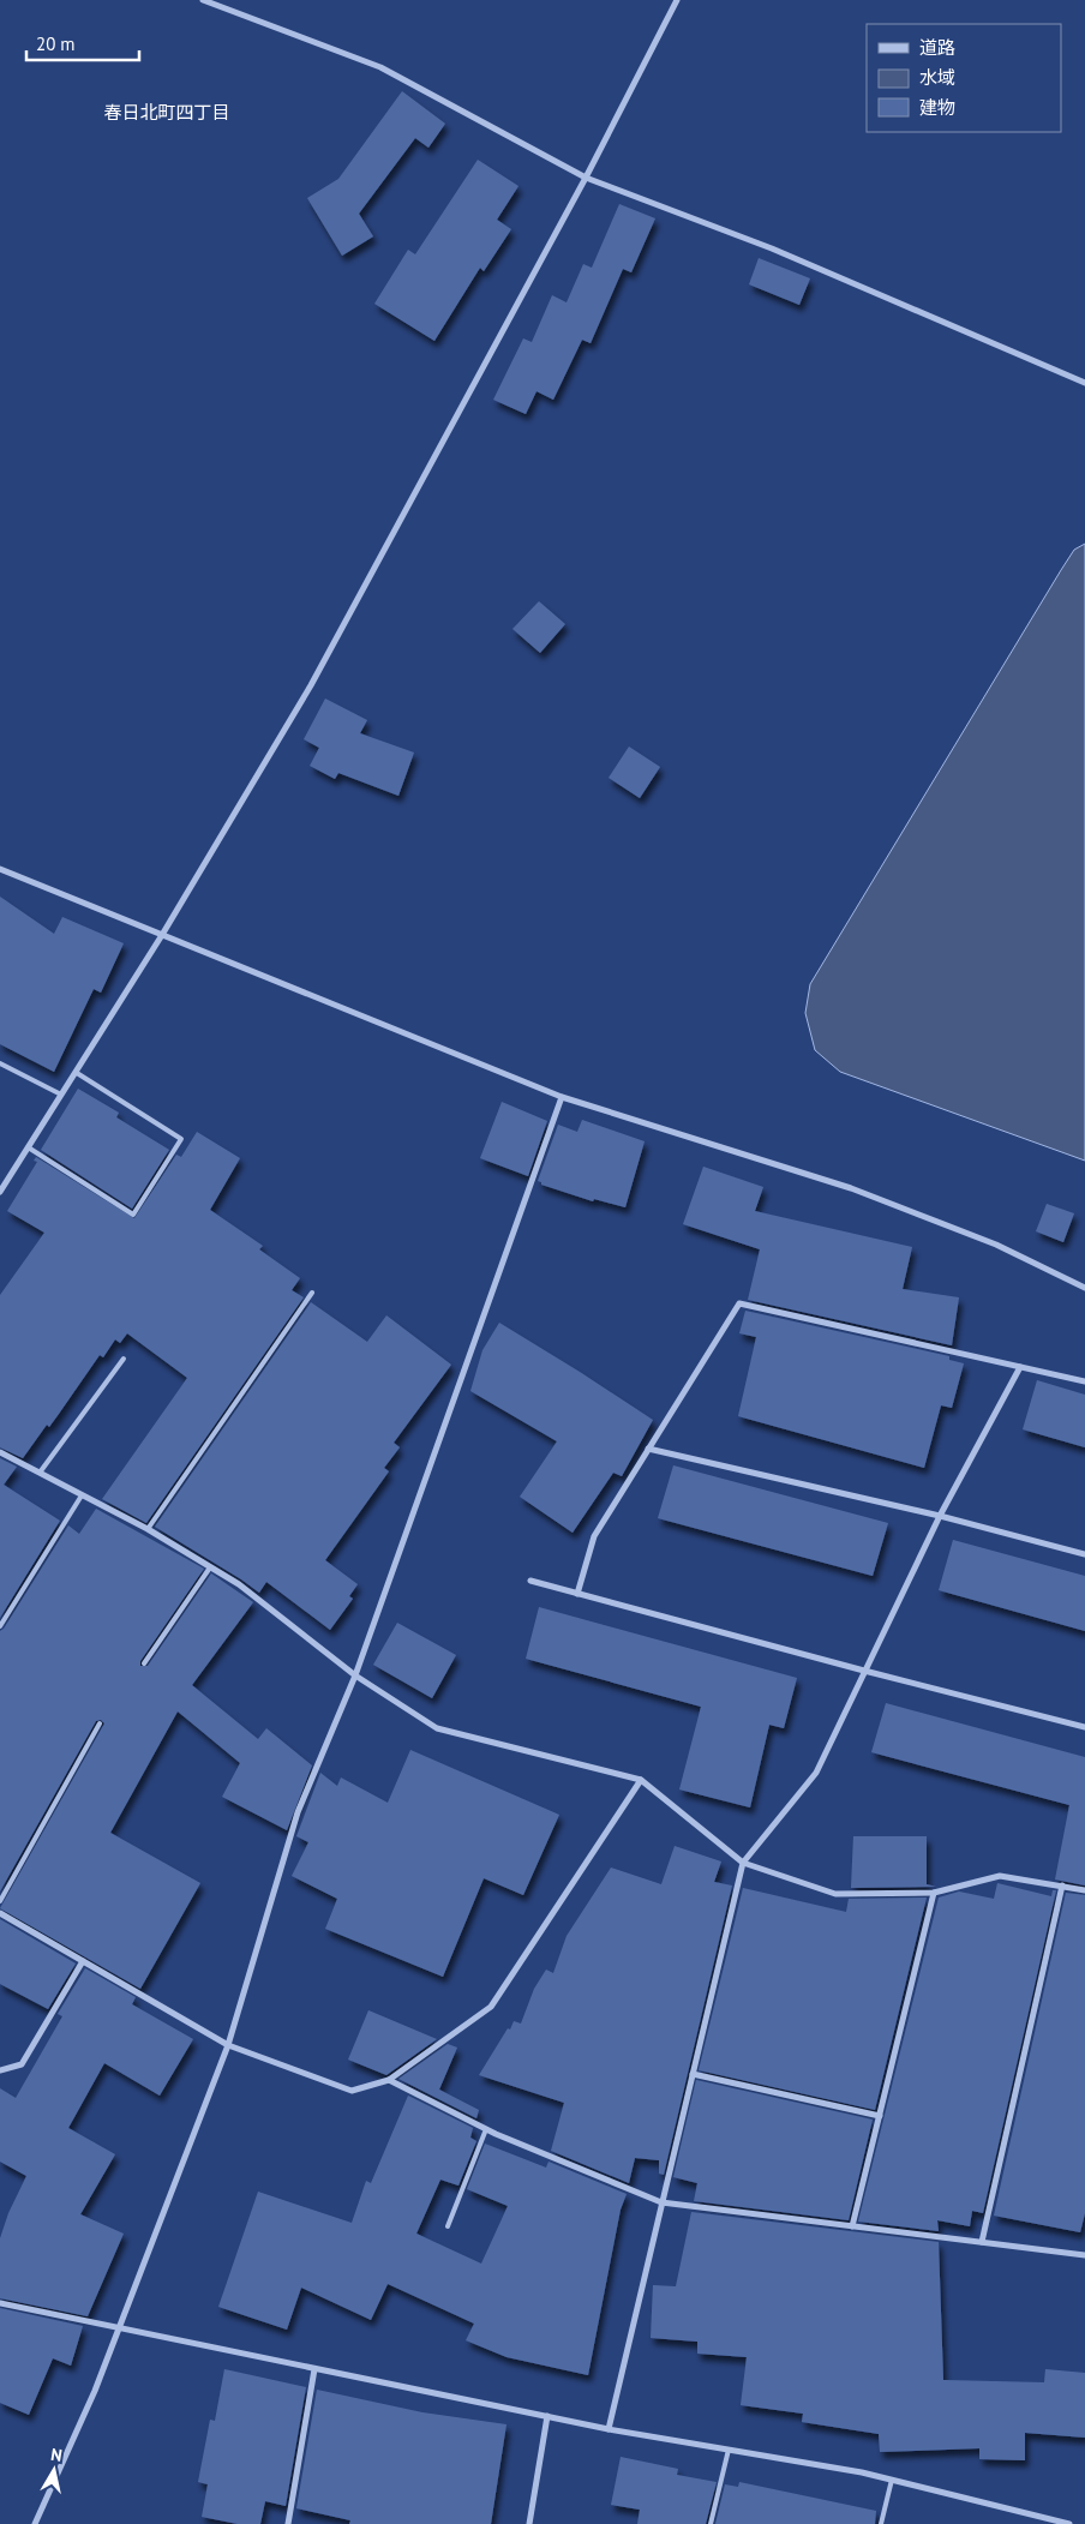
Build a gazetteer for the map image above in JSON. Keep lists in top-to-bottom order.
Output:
{
  "districts": ["春日北町四丁目"],
  "legend": ["道路", "水域", "建物"],
  "scale_bar": "20 m",
  "north": "top"
}
